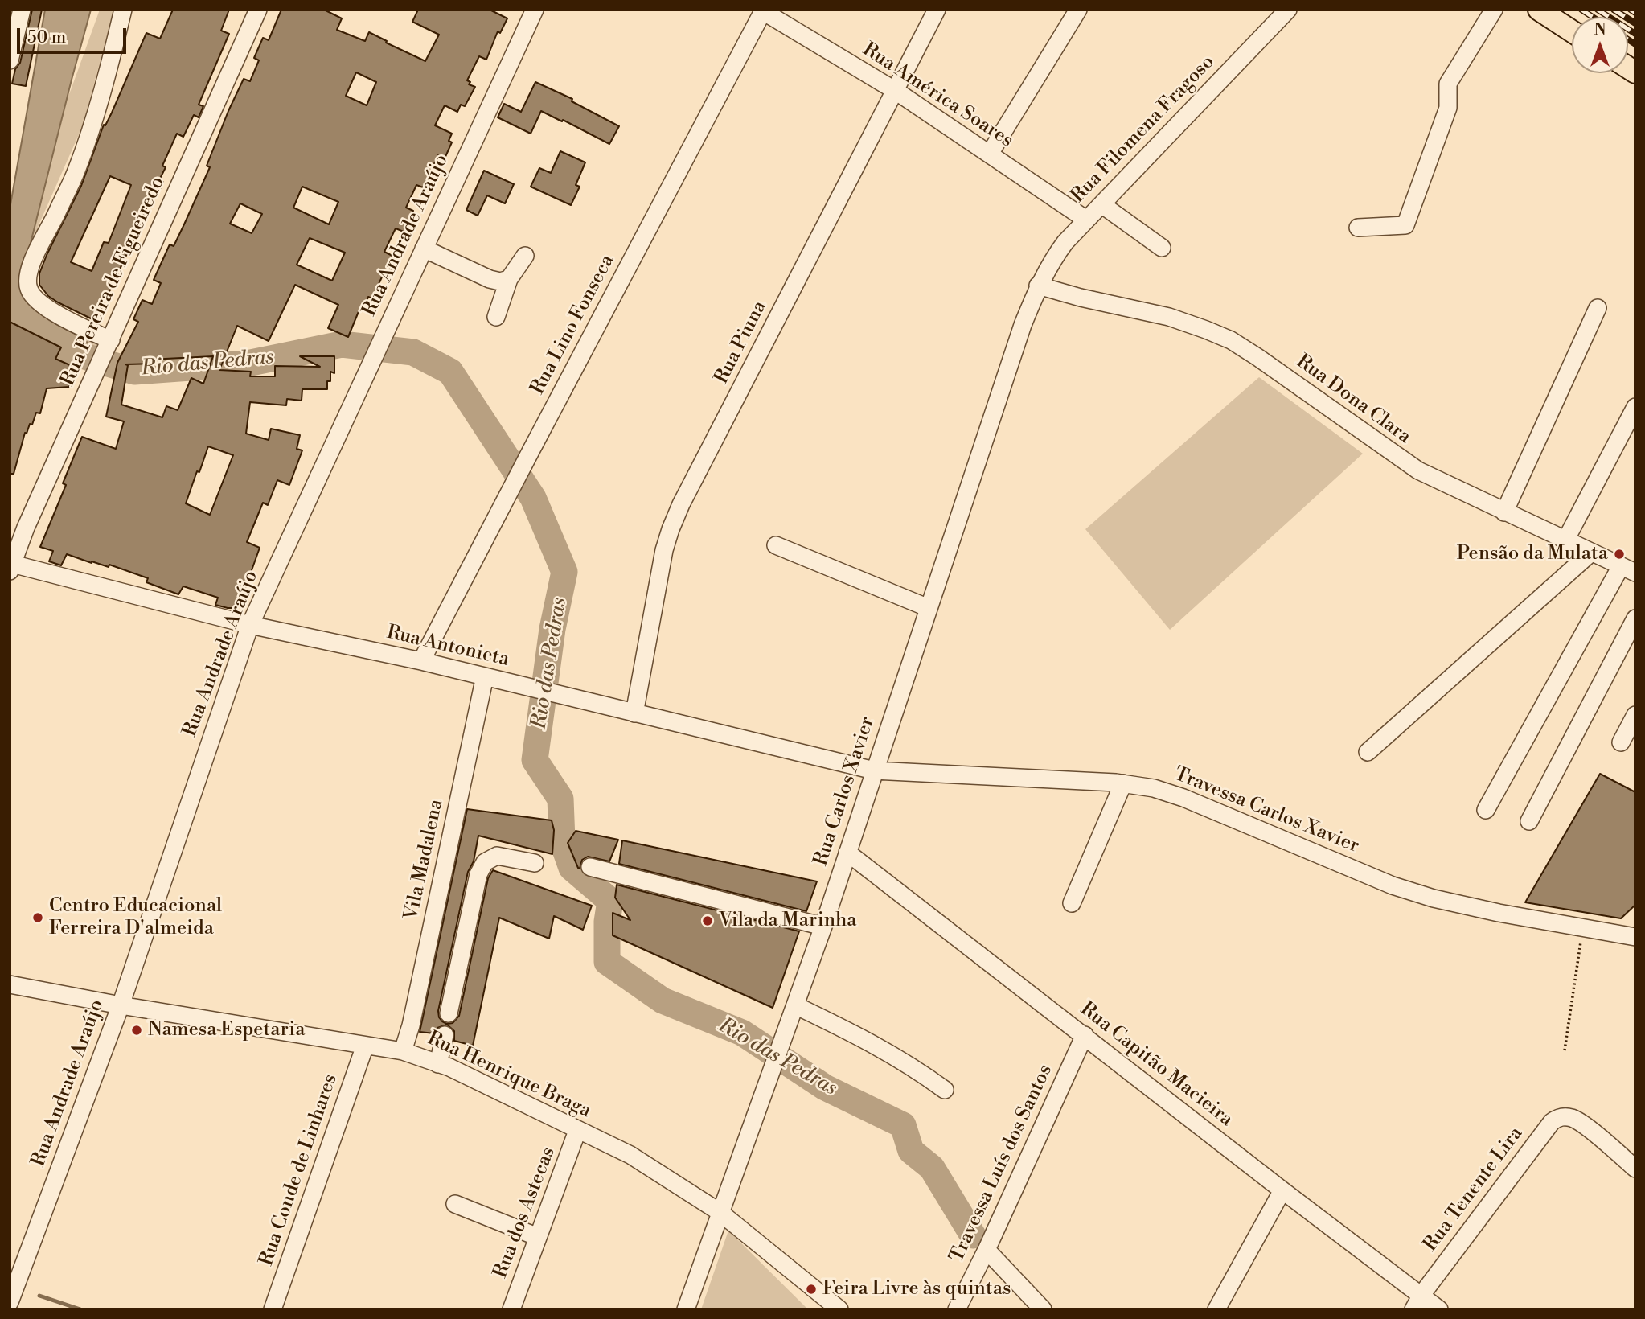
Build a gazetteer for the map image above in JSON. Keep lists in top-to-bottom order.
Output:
{
  "streets": {
    "street": [
      "Rua América Soares",
      "Rua Filomena Fragoso",
      "Rua Andrade Araújo",
      "Rua Pereira de Figueiredo",
      "Rua Lino Fonseca",
      "Rua Piuna",
      "Rua Dona Clara",
      "Rua Antonieta",
      "Rua Carlos Xavier",
      "Travessa Carlos Xavier",
      "Vila Madalena",
      "Rua Capitão Macieira",
      "Rua Henrique Braga",
      "Travessa Luís dos Santos",
      "Rua Conde de Linhares",
      "Rua Tenente Lira",
      "Rua dos Astecas"
    ]
  },
  "crossings": [
    ["Rua América Soares", "Rua Filomena Fragoso"],
    ["Rua América Soares", "Rua Lino Fonseca"],
    ["Rua América Soares", "Rua Piuna"],
    ["Rua Filomena Fragoso", "Rua Dona Clara"],
    ["Rua Filomena Fragoso", "Rua Carlos Xavier"],
    ["Rua Andrade Araújo", "Rua Antonieta"],
    ["Rua Andrade Araújo", "Rua Henrique Braga"],
    ["Rua Pereira de Figueiredo", "Rua Antonieta"],
    ["Rua Lino Fonseca", "Rua Antonieta"],
    ["Rua Piuna", "Rua Antonieta"],
    ["Rua Dona Clara", "Rua Carlos Xavier"],
    ["Rua Antonieta", "Rua Carlos Xavier"],
    ["Rua Antonieta", "Travessa Carlos Xavier"],
    ["Rua Antonieta", "Vila Madalena"],
    ["Rua Carlos Xavier", "Travessa Carlos Xavier"],
    ["Rua Carlos Xavier", "Rua Capitão Macieira"],
    ["Rua Carlos Xavier", "Rua Henrique Braga"],
    ["Vila Madalena", "Rua Henrique Braga"],
    ["Rua Capitão Macieira", "Travessa Luís dos Santos"],
    ["Rua Capitão Macieira", "Rua Tenente Lira"],
    ["Rua Henrique Braga", "Rua Conde de Linhares"],
    ["Rua Henrique Braga", "Rua dos Astecas"]
  ],
  "water": ["Rio das Pedras"],
  "places": [
    "Pensão da Mulata",
    "Centro Educacional Ferreira D'almeida",
    "Vila da Marinha",
    "Namesa Espetaria",
    "Feira Livre às quintas"
  ],
  "scale_bar": "50 m",
  "north": "top"
}
